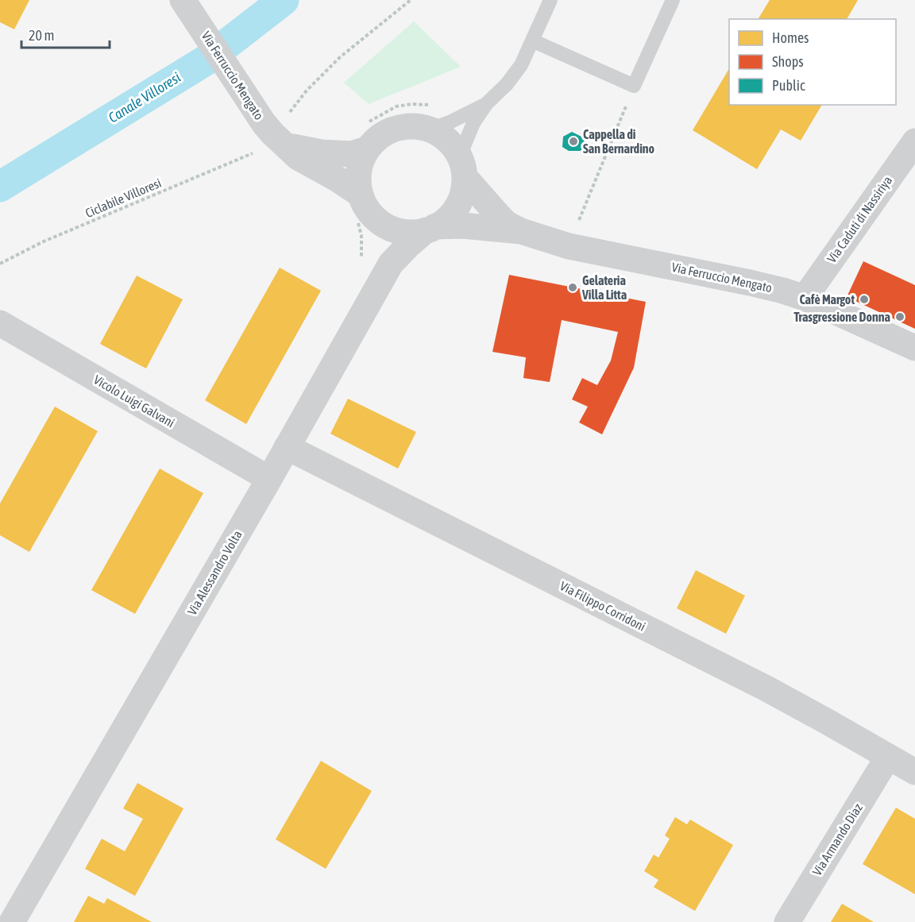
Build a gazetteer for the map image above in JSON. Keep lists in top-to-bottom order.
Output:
{
  "streets": {
    "street": [
      "Via Ferruccio Mengato",
      "Via Caduti di Nassiriya",
      "Vicolo Luigi Galvani",
      "Via Alessandro Volta",
      "Via Filippo Corridoni",
      "Via Armando Diaz"
    ],
    "path": ["Ciclabile Villoresi"]
  },
  "crossings": [
    ["Via Ferruccio Mengato", "Via Caduti di Nassiriya"],
    ["Via Ferruccio Mengato", "Via Alessandro Volta"],
    ["Vicolo Luigi Galvani", "Via Alessandro Volta"],
    ["Via Alessandro Volta", "Via Filippo Corridoni"],
    ["Via Filippo Corridoni", "Via Armando Diaz"]
  ],
  "water": ["Canale Villoresi"],
  "places": [
    "Cappella di San Bernardino",
    "Gelateria Villa Litta",
    "Cafè Margot",
    "Trasgressione Donna"
  ],
  "legend": ["Homes", "Shops", "Public"],
  "scale_bar": "20 m"
}
